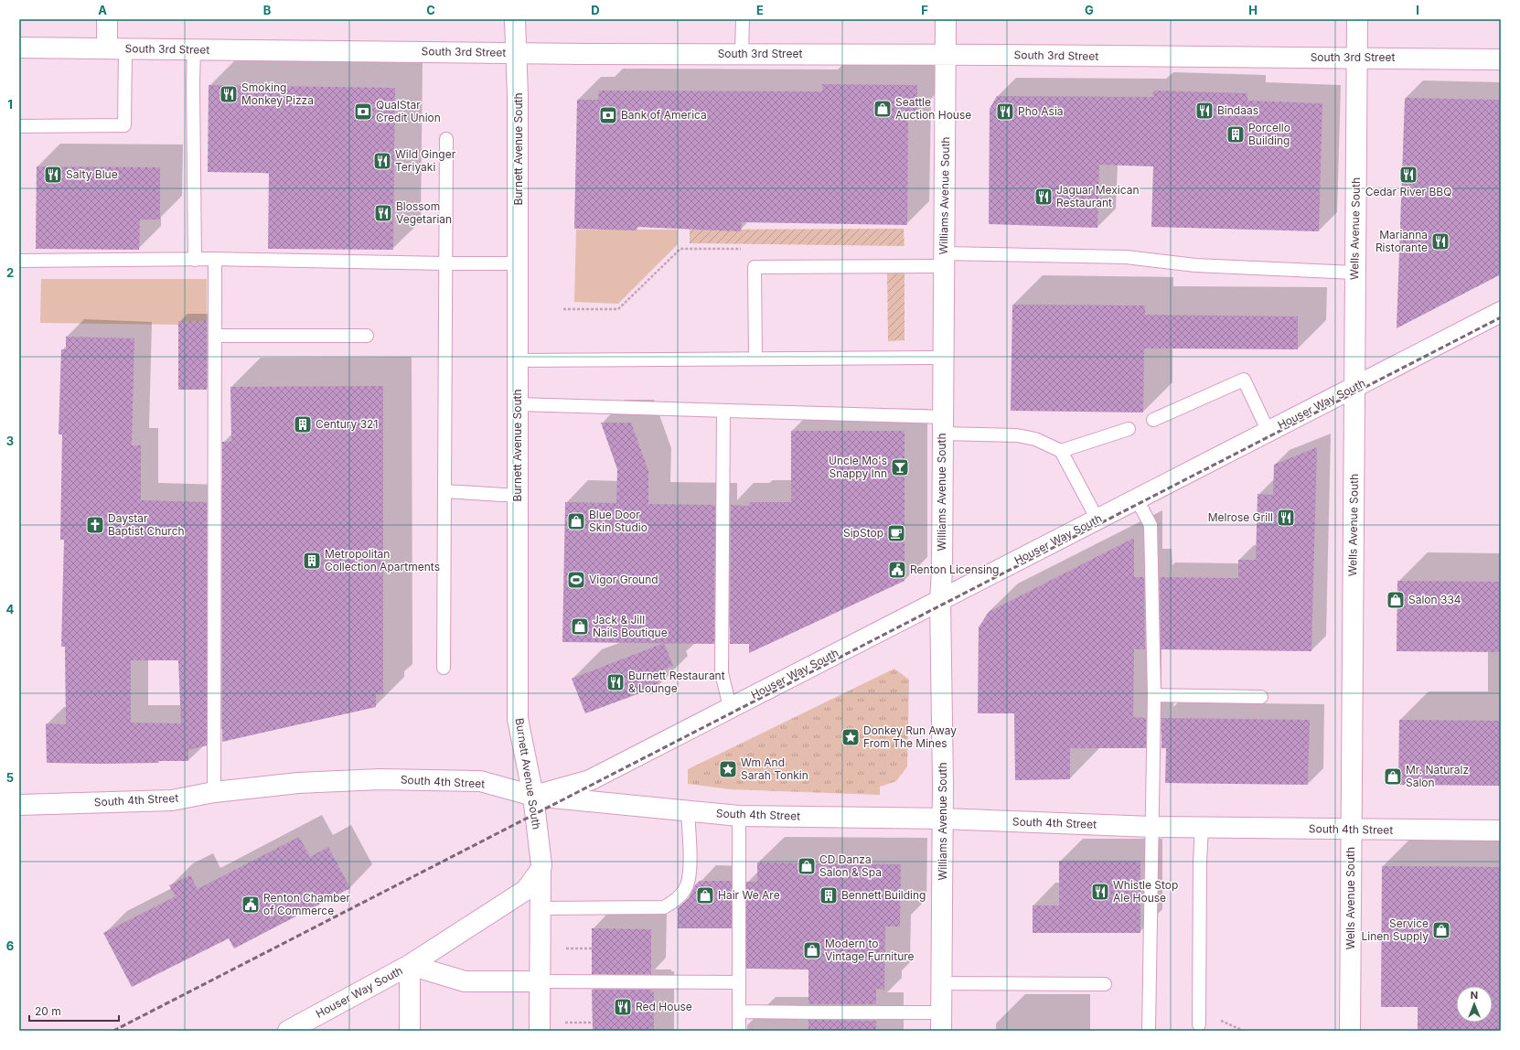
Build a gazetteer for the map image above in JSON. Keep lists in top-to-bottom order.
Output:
{
  "streets": {
    "street": [
      "South 3rd Street",
      "Burnett Avenue South",
      "Williams Avenue South",
      "Wells Avenue South",
      "Houser Way South",
      "South 4th Street"
    ]
  },
  "crossings": [
    ["South 3rd Street", "Burnett Avenue South"],
    ["South 3rd Street", "Williams Avenue South"],
    ["South 3rd Street", "Wells Avenue South"],
    ["Burnett Avenue South", "Houser Way South"],
    ["Burnett Avenue South", "South 4th Street"],
    ["Williams Avenue South", "Houser Way South"],
    ["Williams Avenue South", "South 4th Street"],
    ["Wells Avenue South", "Houser Way South"],
    ["Wells Avenue South", "South 4th Street"],
    ["Houser Way South", "South 4th Street"]
  ],
  "places": {
    "restaurant": [
      "Smoking Monkey Pizza",
      "Bindaas",
      "Pho Asia",
      "Wild Ginger Teriyaki",
      "Salty Blue",
      "Cedar River BBQ",
      "Jaguar Mexican Restaurant",
      "Blossom Vegetarian",
      "Marianna Ristorante",
      "Melrose Grill",
      "Burnett Restaurant & Lounge",
      "Whistle Stop Ale House",
      "Red House"
    ],
    "shop": [
      "Seattle Auction House",
      "Blue Door Skin Studio",
      "Salon 334",
      "Jack & Jill Nails Boutique",
      "Mr. Naturalz Salon",
      "CD Danza Salon & Spa",
      "Hair We Are",
      "Service Linen Supply",
      "Modern to Vintage Furniture"
    ],
    "bank": ["QualStar Credit Union", "Bank of America"],
    "building": [
      "Porcello Building",
      "Century 321",
      "Metropolitan Collection Apartments",
      "Bennett Building"
    ],
    "bar": ["Uncle Mo's Snappy Inn"],
    "church": ["Daystar Baptist Church"],
    "cafe": ["SipStop"],
    "public building": ["Renton Licensing", "Renton Chamber of Commerce"],
    "sports": ["Vigor Ground"],
    "place": ["Donkey Run Away From The Mines", "Wm And Sarah Tonkin"]
  },
  "scale_bar": "20 m",
  "north": "top",
  "grid": {
    "columns": [
      "A",
      "B",
      "C",
      "D",
      "E",
      "F",
      "G",
      "H",
      "I"
    ],
    "rows": [
      "1",
      "2",
      "3",
      "4",
      "5",
      "6"
    ]
  }
}
